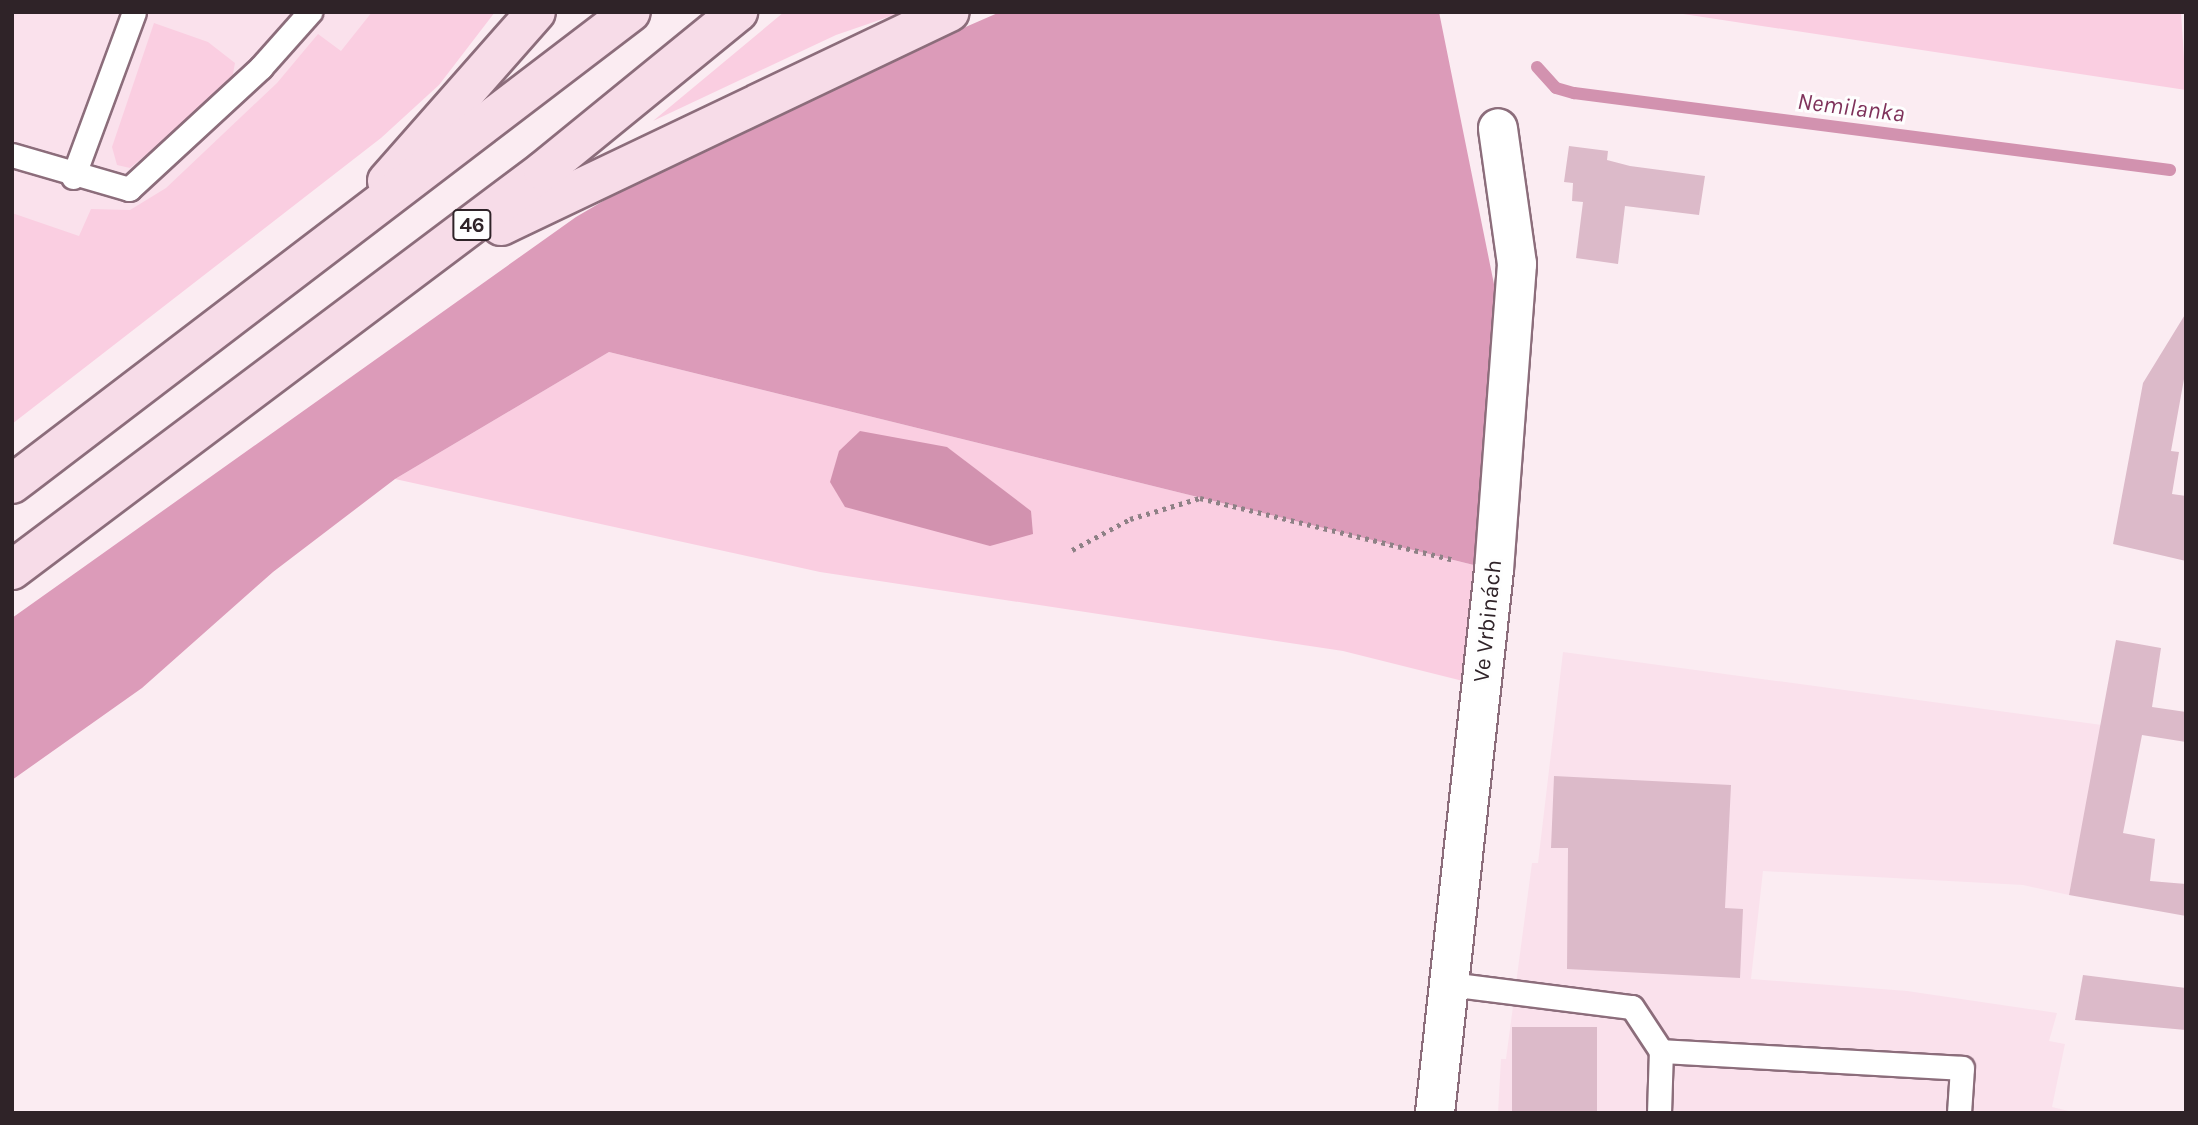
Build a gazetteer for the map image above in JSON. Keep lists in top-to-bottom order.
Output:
{
  "streets": {
    "main road": ["46"],
    "street": ["Ve Vrbinách"]
  },
  "water": ["Nemilanka"]
}
